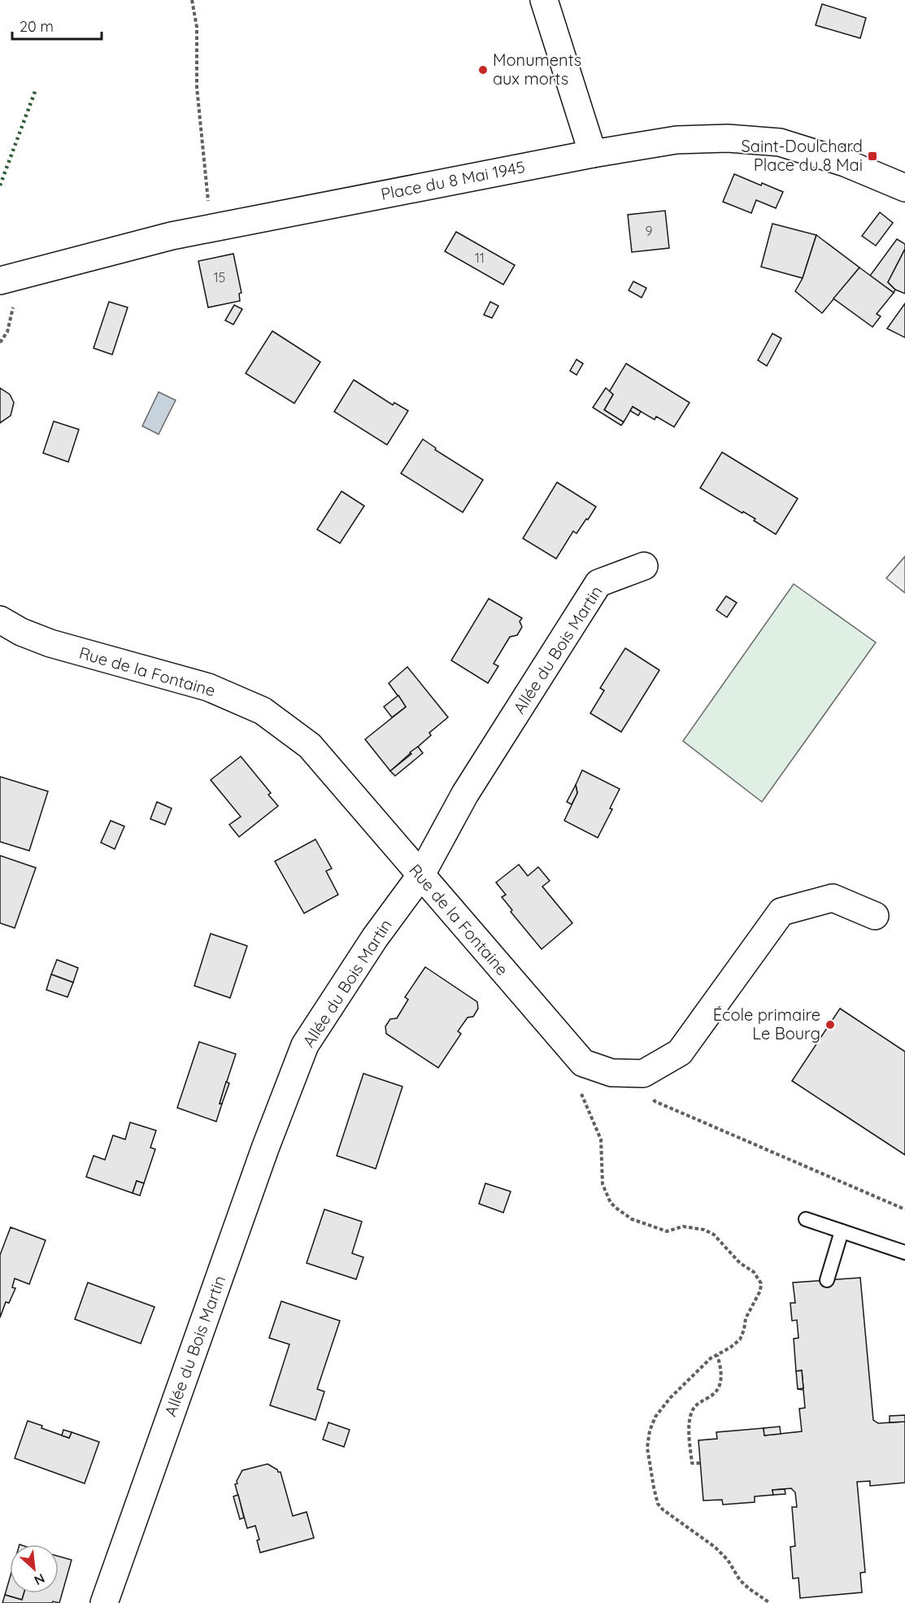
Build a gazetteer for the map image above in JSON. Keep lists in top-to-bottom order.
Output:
{
  "streets": {
    "street": ["Place du 8 Mai 1945", "Allée du Bois Martin", "Rue de la Fontaine"]
  },
  "crossings": [
    ["Allée du Bois Martin", "Rue de la Fontaine"]
  ],
  "places": {
    "other": ["Monuments aux morts", "École primaire Le Bourg"],
    "transit": ["Saint-Doulchard Place du 8 Mai"]
  },
  "house_numbers": ["9", "11", "15"],
  "scale_bar": "20 m",
  "north": "bottom right"
}
